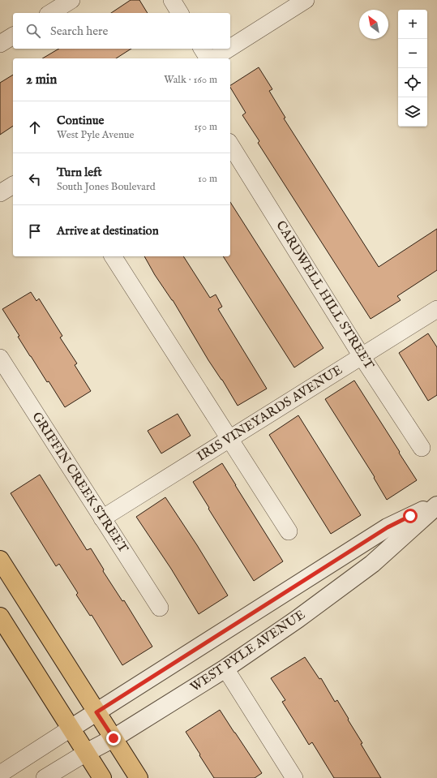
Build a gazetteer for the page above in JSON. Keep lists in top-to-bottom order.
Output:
{
  "streets": {
    "street": [
      "CARDWELL HILL STREET",
      "IRIS VINEYARDS AVENUE",
      "GRIFFIN CREEK STREET",
      "WEST PYLE AVENUE"
    ]
  },
  "crossings": [
    ["CARDWELL HILL STREET", "IRIS VINEYARDS AVENUE"],
    ["IRIS VINEYARDS AVENUE", "GRIFFIN CREEK STREET"]
  ],
  "north": "top left",
  "page": {
    "map_buttons": ["+", "−"],
    "search": "Search here",
    "heading": ["2 min", "Walk · 160 m"],
    "list": [
      ["Continue", "West Pyle Avenue", "150 m"],
      ["Turn left", "South Jones Boulevard", "10 m"],
      "Arrive at destination"
    ]
  }
}
